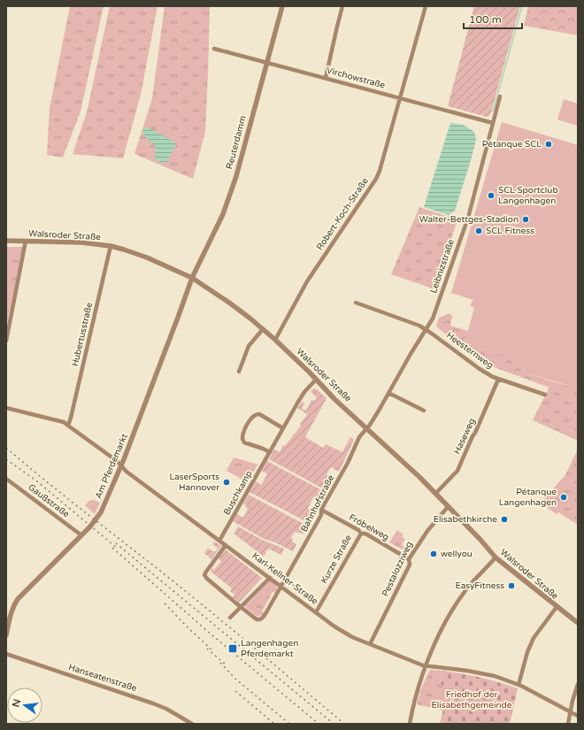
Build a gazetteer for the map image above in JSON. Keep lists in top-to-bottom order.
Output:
{
  "streets": {
    "street": [
      "Virchowstraße",
      "Reuterdamm",
      "Robert-Koch-Straße",
      "Walsroder Straße",
      "Leibnizstraße",
      "Hubertusstraße",
      "Heesternweg",
      "Haseweg",
      "Am Pferdemarkt",
      "Buschkamp",
      "Gaußstraße",
      "Bahnhofstraße",
      "Fröbelweg",
      "Kurze Straße",
      "Pestalozziweg",
      "Karl-Kellner-Straße",
      "Hanseatenstraße"
    ]
  },
  "crossings": [
    ["Virchowstraße", "Reuterdamm"],
    ["Virchowstraße", "Robert-Koch-Straße"],
    ["Virchowstraße", "Leibnizstraße"],
    ["Reuterdamm", "Walsroder Straße"],
    ["Reuterdamm", "Am Pferdemarkt"],
    ["Robert-Koch-Straße", "Walsroder Straße"],
    ["Walsroder Straße", "Leibnizstraße"],
    ["Walsroder Straße", "Hubertusstraße"],
    ["Walsroder Straße", "Haseweg"],
    ["Walsroder Straße", "Am Pferdemarkt"],
    ["Walsroder Straße", "Buschkamp"],
    ["Walsroder Straße", "Bahnhofstraße"],
    ["Walsroder Straße", "Pestalozziweg"],
    ["Leibnizstraße", "Heesternweg"],
    ["Leibnizstraße", "Bahnhofstraße"],
    ["Hubertusstraße", "Karl-Kellner-Straße"],
    ["Heesternweg", "Haseweg"],
    ["Am Pferdemarkt", "Gaußstraße"],
    ["Am Pferdemarkt", "Karl-Kellner-Straße"],
    ["Buschkamp", "Karl-Kellner-Straße"],
    ["Bahnhofstraße", "Fröbelweg"],
    ["Bahnhofstraße", "Karl-Kellner-Straße"],
    ["Fröbelweg", "Kurze Straße"],
    ["Fröbelweg", "Pestalozziweg"],
    ["Kurze Straße", "Karl-Kellner-Straße"],
    ["Pestalozziweg", "Karl-Kellner-Straße"]
  ],
  "parks": ["Friedhof der Elisabethgemeinde"],
  "places": {
    "other": [
      "Pétanque SCL",
      "SCL Sportclub Langenhagen",
      "Walter-Bettges-Stadion",
      "SCL Fitness",
      "LaserSports Hannover",
      "Pétanque Langenhagen",
      "Elisabethkirche",
      "wellyou",
      "EasyFitness"
    ],
    "transit": ["Langenhagen Pferdemarkt"]
  },
  "scale_bar": "100 m",
  "north": "left"
}
